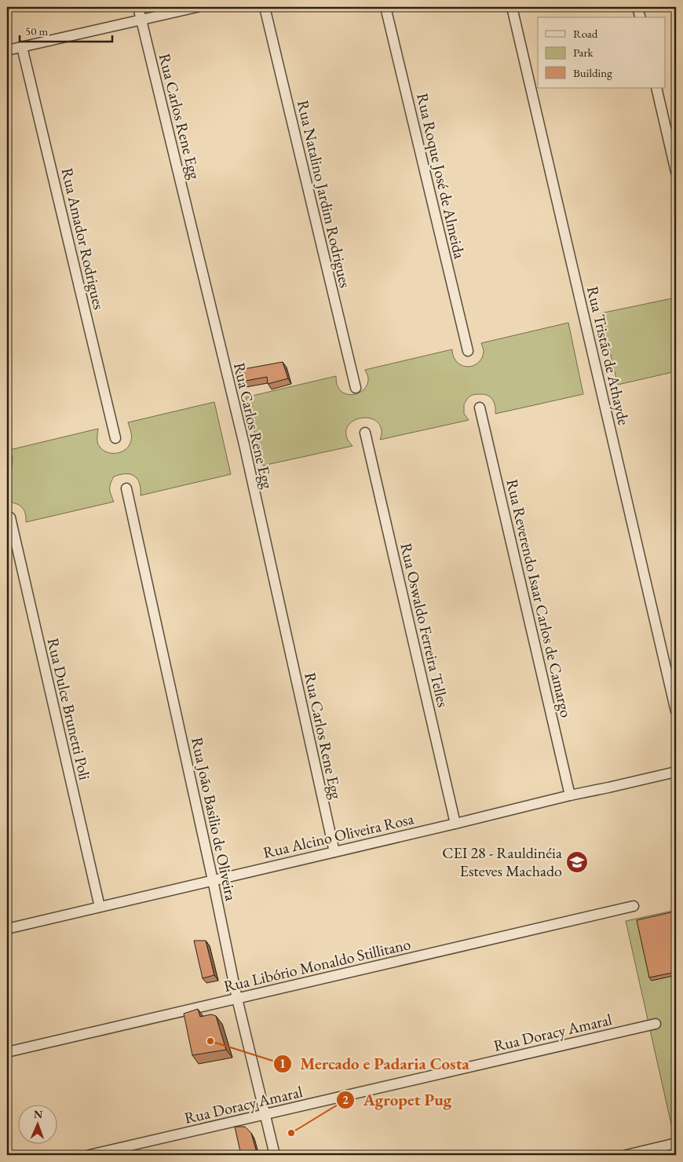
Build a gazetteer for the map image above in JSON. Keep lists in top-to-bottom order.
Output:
{
  "streets": {
    "street": [
      "Rua Carlos Rene Egg",
      "Rua Roque José de Almeida",
      "Rua Natalino Jardim Rodrigues",
      "Rua Amador Rodrigues",
      "Rua Tristão de Athayde",
      "Rua Reverendo Isaar Carlos de Camargo",
      "Rua Oswaldo Ferreira Telles",
      "Rua Dulce Brunetti Poli",
      "Rua João Basilio de Oliveira",
      "Rua Alcino Oliveira Rosa",
      "Rua Libório Monaldo Stillitano",
      "Rua Doracy Amaral"
    ]
  },
  "crossings": [
    ["Rua Carlos Rene Egg", "Rua Alcino Oliveira Rosa"],
    ["Rua Reverendo Isaar Carlos de Camargo", "Rua Alcino Oliveira Rosa"],
    ["Rua Oswaldo Ferreira Telles", "Rua Alcino Oliveira Rosa"],
    ["Rua Dulce Brunetti Poli", "Rua Alcino Oliveira Rosa"],
    ["Rua João Basilio de Oliveira", "Rua Alcino Oliveira Rosa"],
    ["Rua João Basilio de Oliveira", "Rua Libório Monaldo Stillitano"],
    ["Rua João Basilio de Oliveira", "Rua Doracy Amaral"]
  ],
  "places": {
    "school or university": ["CEI 28 - Rauldinéia Esteves Machado"],
    "other": ["Mercado e Padaria Costa", "Agropet Pug"]
  },
  "legend": ["Road", "Park", "Building"],
  "scale_bar": "50 m",
  "north": "top"
}
